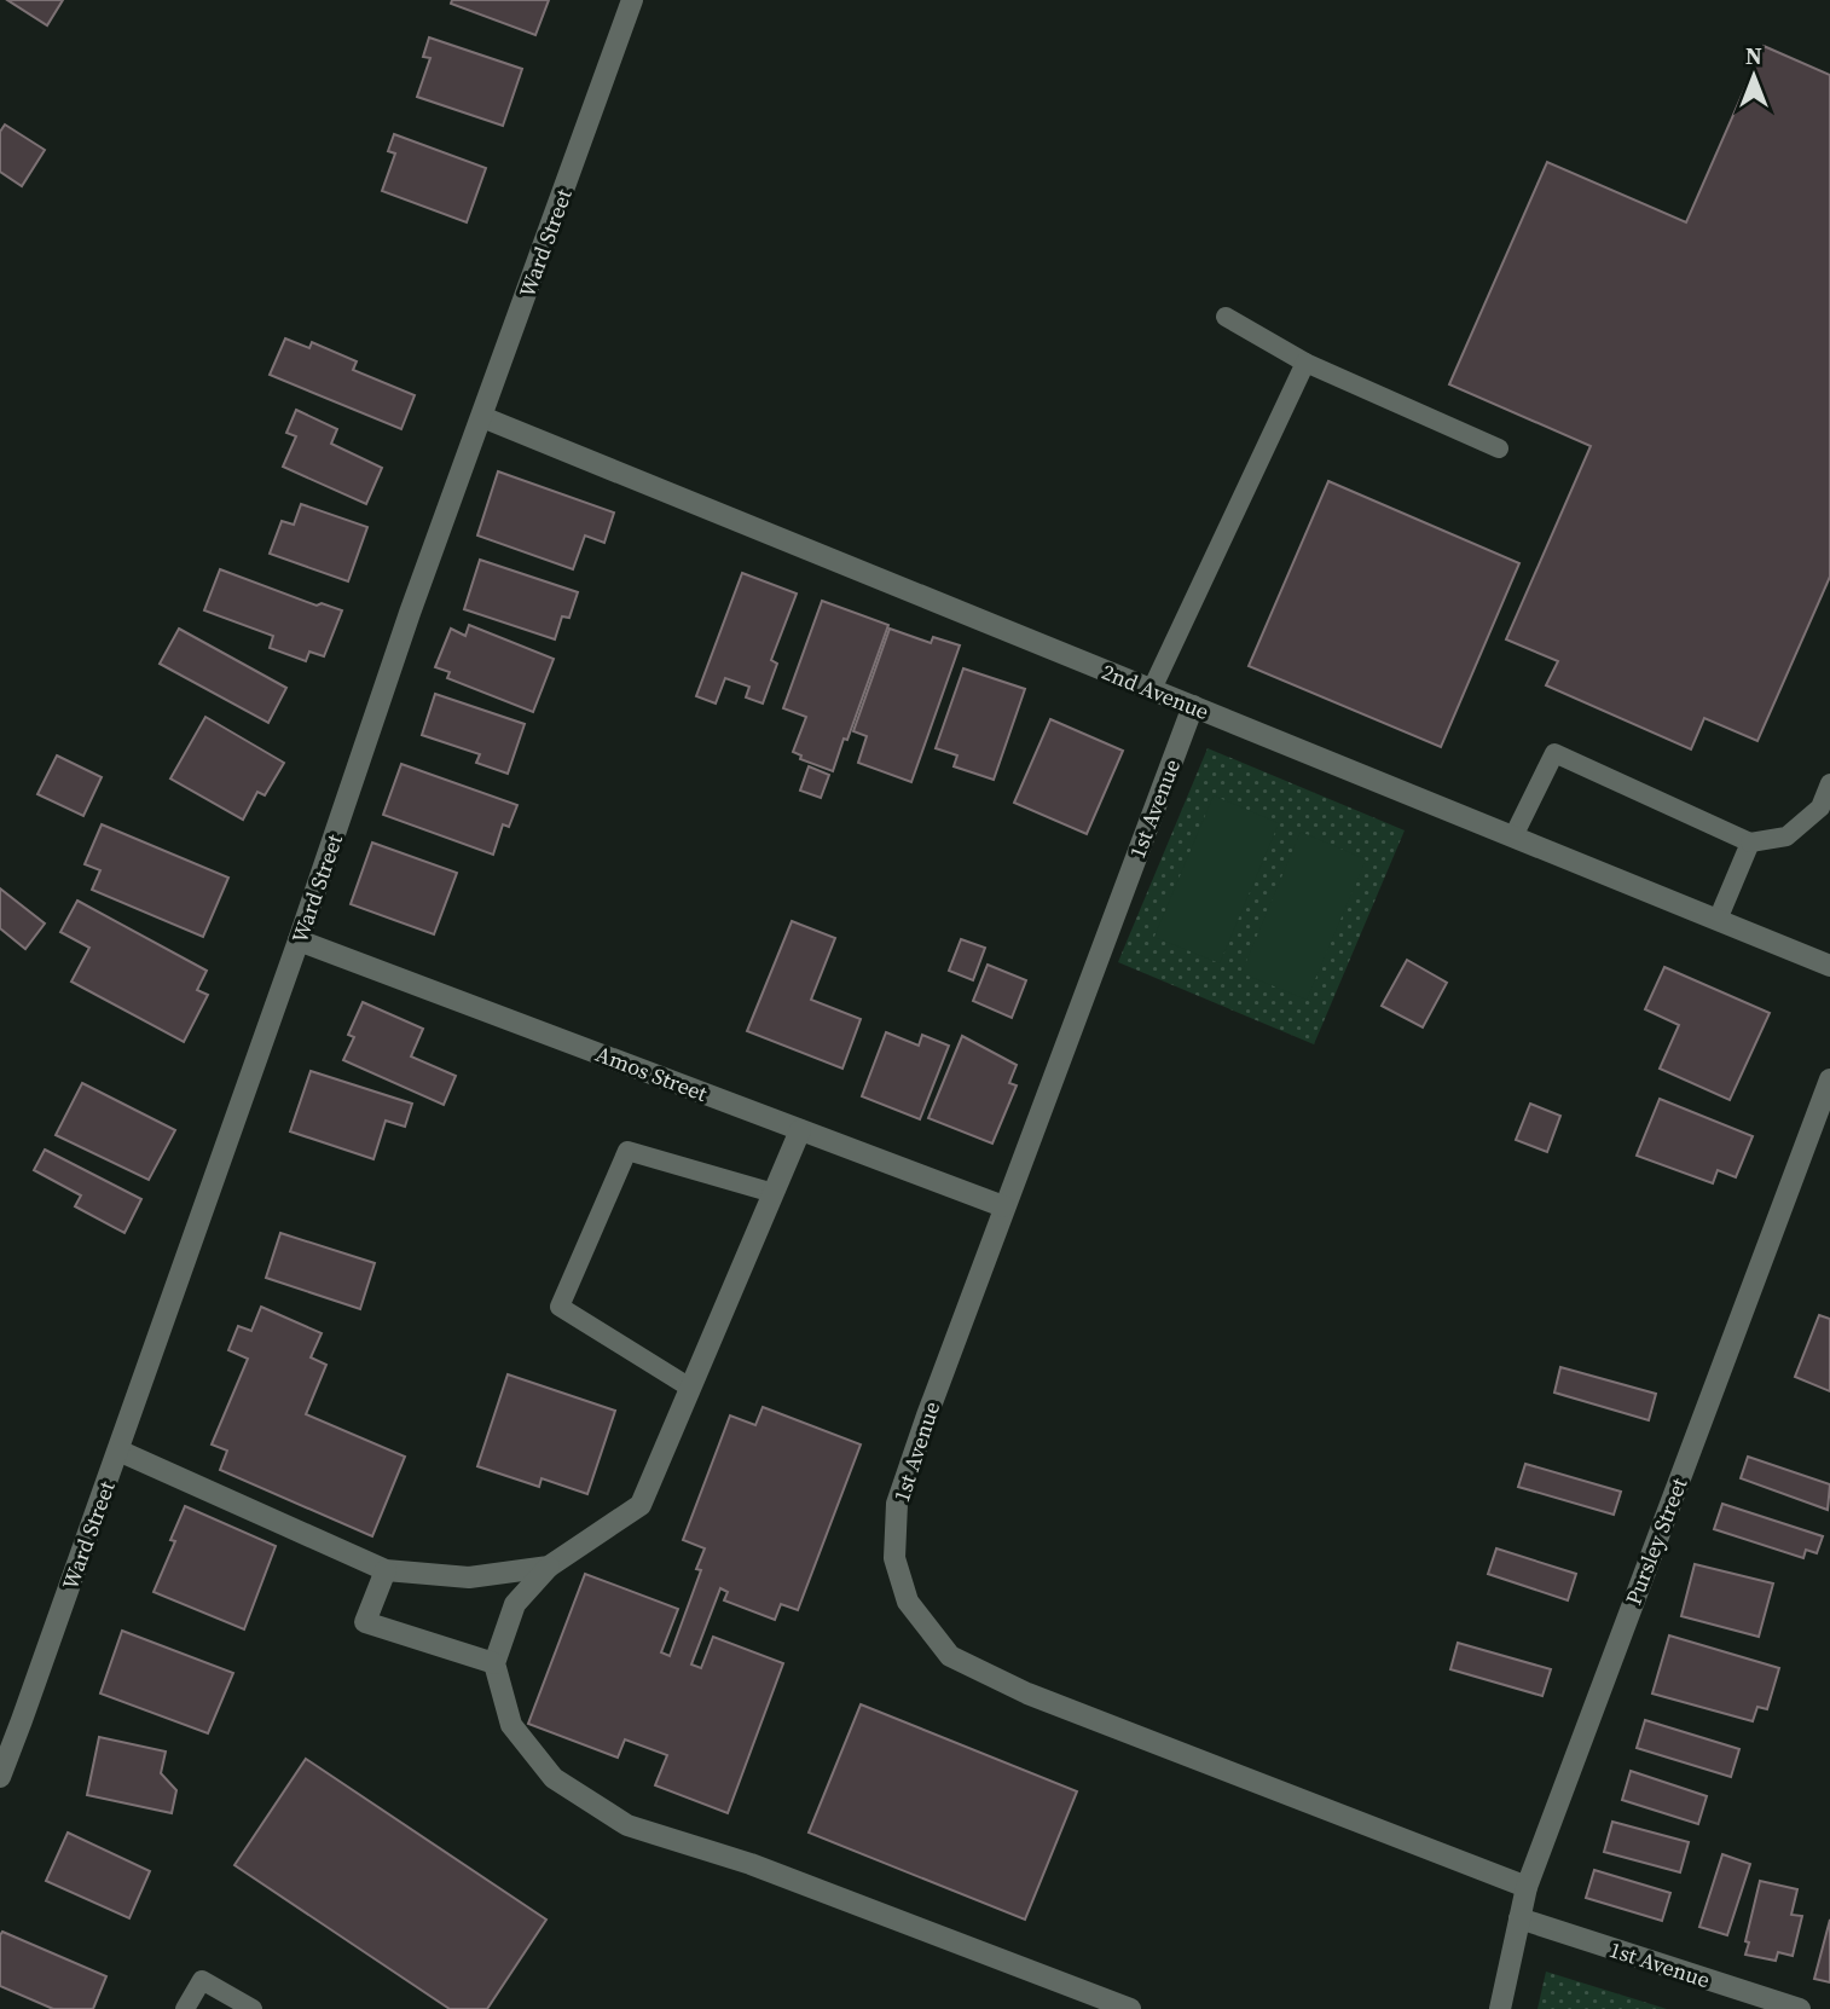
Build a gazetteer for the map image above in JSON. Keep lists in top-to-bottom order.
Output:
{
  "streets": {
    "street": [
      "Ward Street",
      "2nd Avenue",
      "1st Avenue",
      "Amos Street",
      "Pursley Street"
    ]
  },
  "crossings": [
    ["Ward Street", "2nd Avenue"],
    ["Ward Street", "Amos Street"],
    ["2nd Avenue", "1st Avenue"],
    ["1st Avenue", "Amos Street"],
    ["1st Avenue", "Pursley Street"]
  ],
  "north": "top"
}
